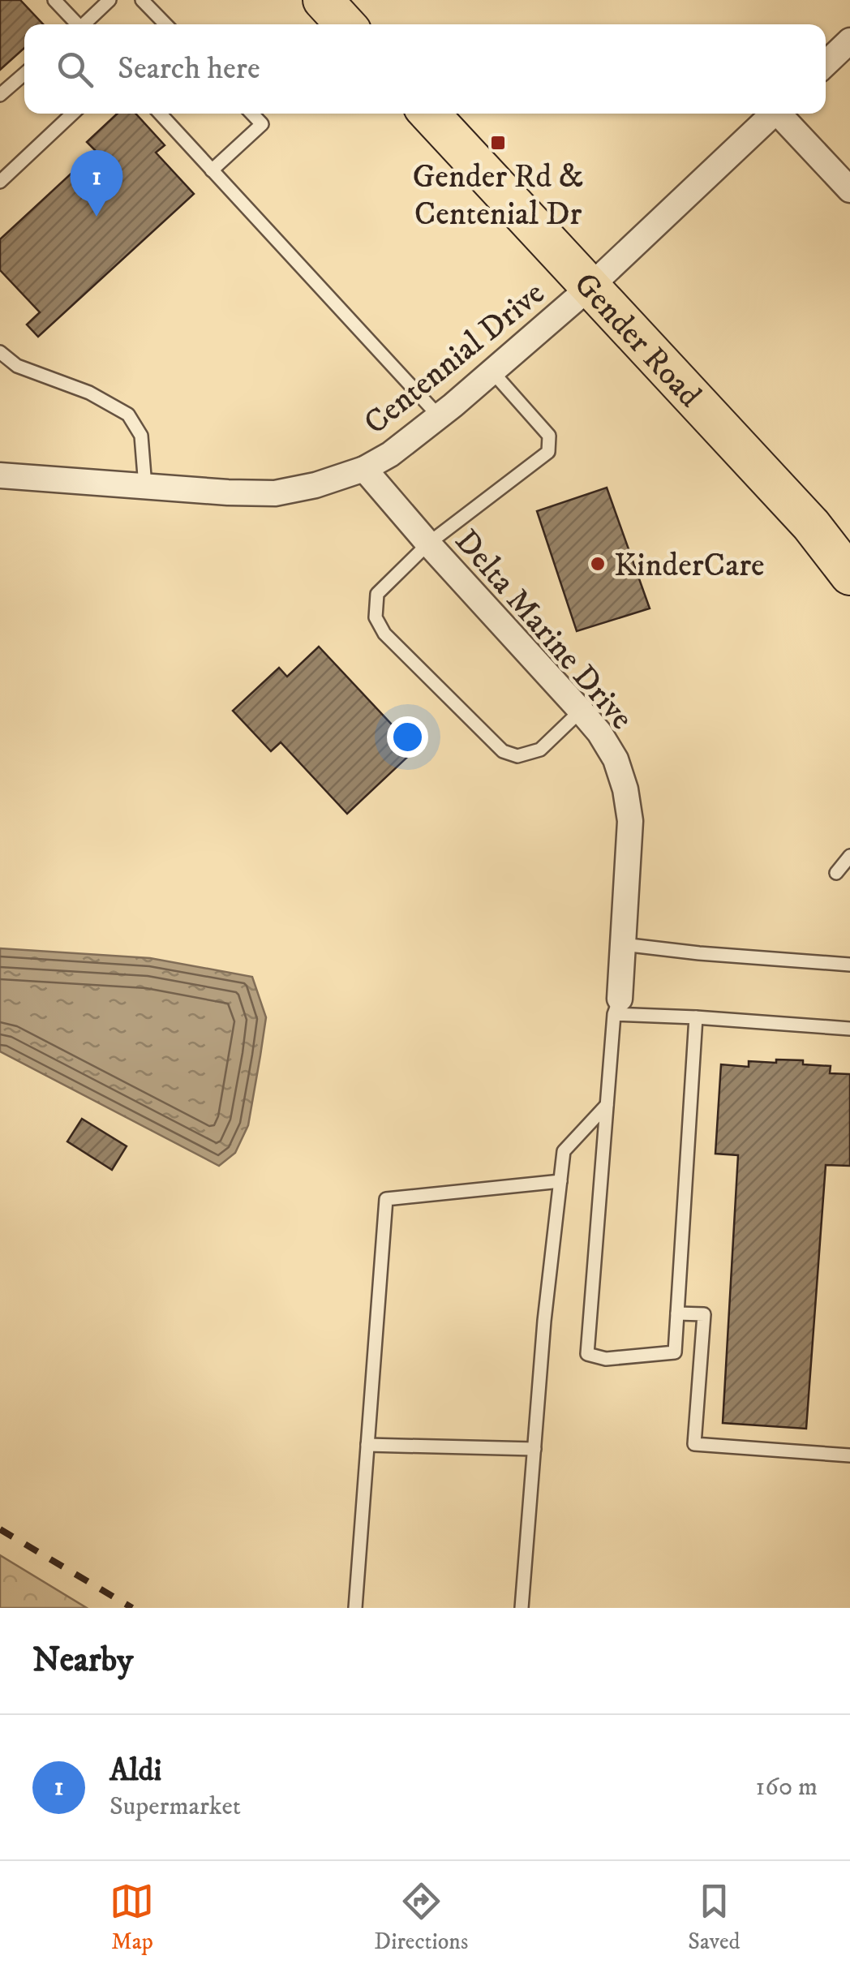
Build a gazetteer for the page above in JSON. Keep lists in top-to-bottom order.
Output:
{
  "streets": {
    "main road": ["Gender Road"],
    "street": ["Centennial Drive", "Delta Marine Drive"]
  },
  "crossings": [
    ["Gender Road", "Centennial Drive"],
    ["Centennial Drive", "Delta Marine Drive"]
  ],
  "places": {
    "transit": ["Gender Rd & Centenial Dr"],
    "other": ["KinderCare"]
  },
  "page": {
    "search": "Search here",
    "pins": "1",
    "heading": "Nearby",
    "list": [
      {
        "mark": "1",
        "name": "Aldi",
        "note": "Supermarket",
        "value": "160 m"
      }
    ],
    "nav": ["Map", "Directions", "Saved"]
  }
}
